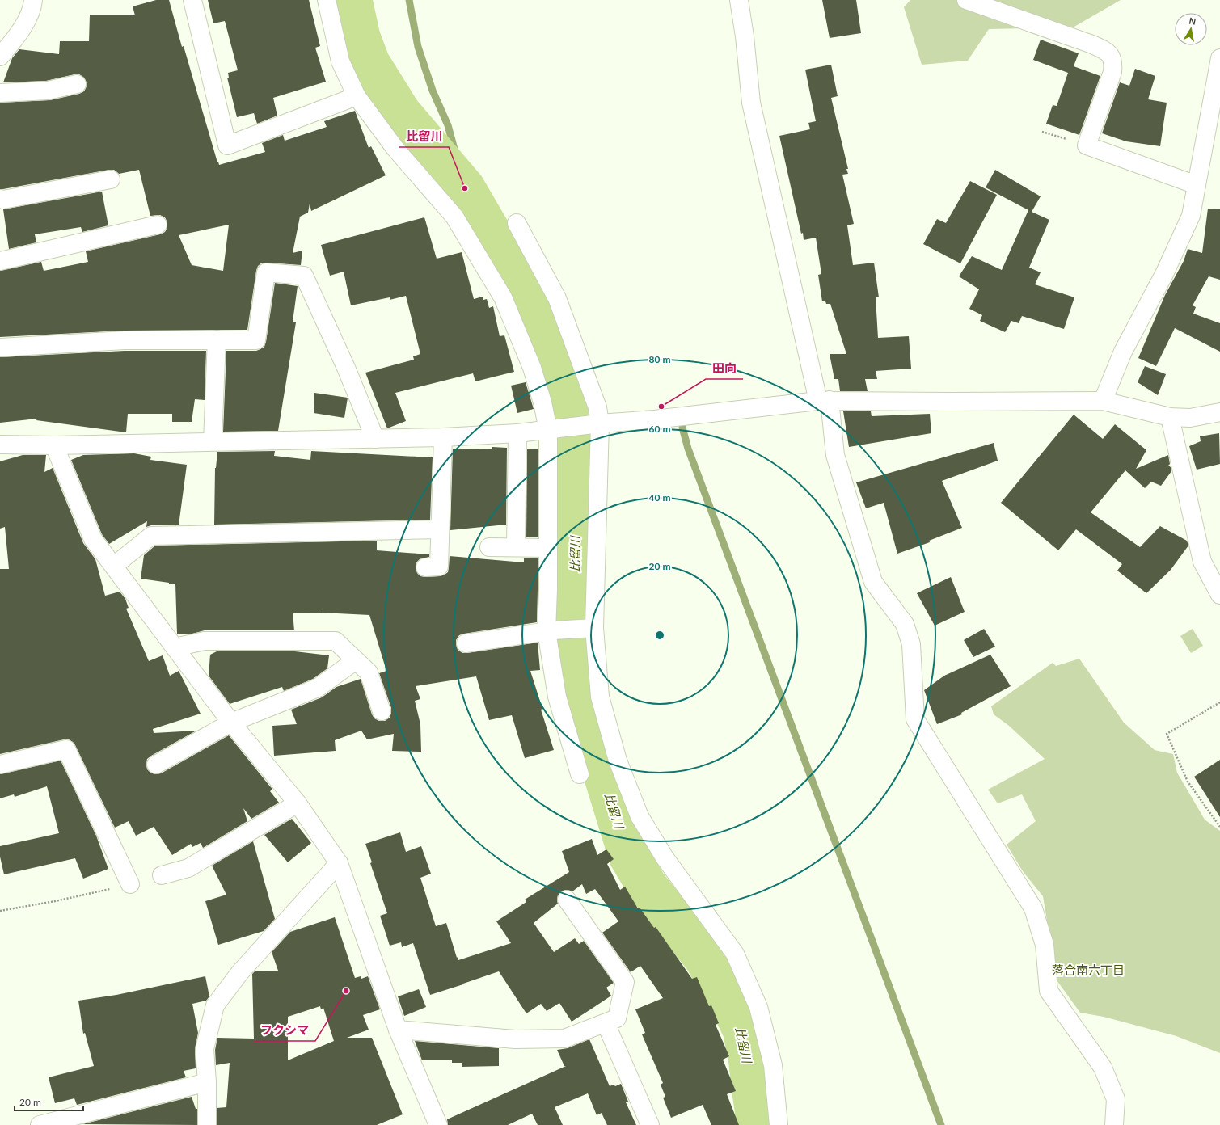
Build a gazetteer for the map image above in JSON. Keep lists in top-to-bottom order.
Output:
{
  "districts": ["落合南六丁目"],
  "water": ["比留川"],
  "places": ["比留川", "田向", "フクシマ"],
  "scale_bar": "20 m",
  "north": "top",
  "rings": [
    "80 m",
    "60 m",
    "40 m",
    "20 m"
  ]
}
